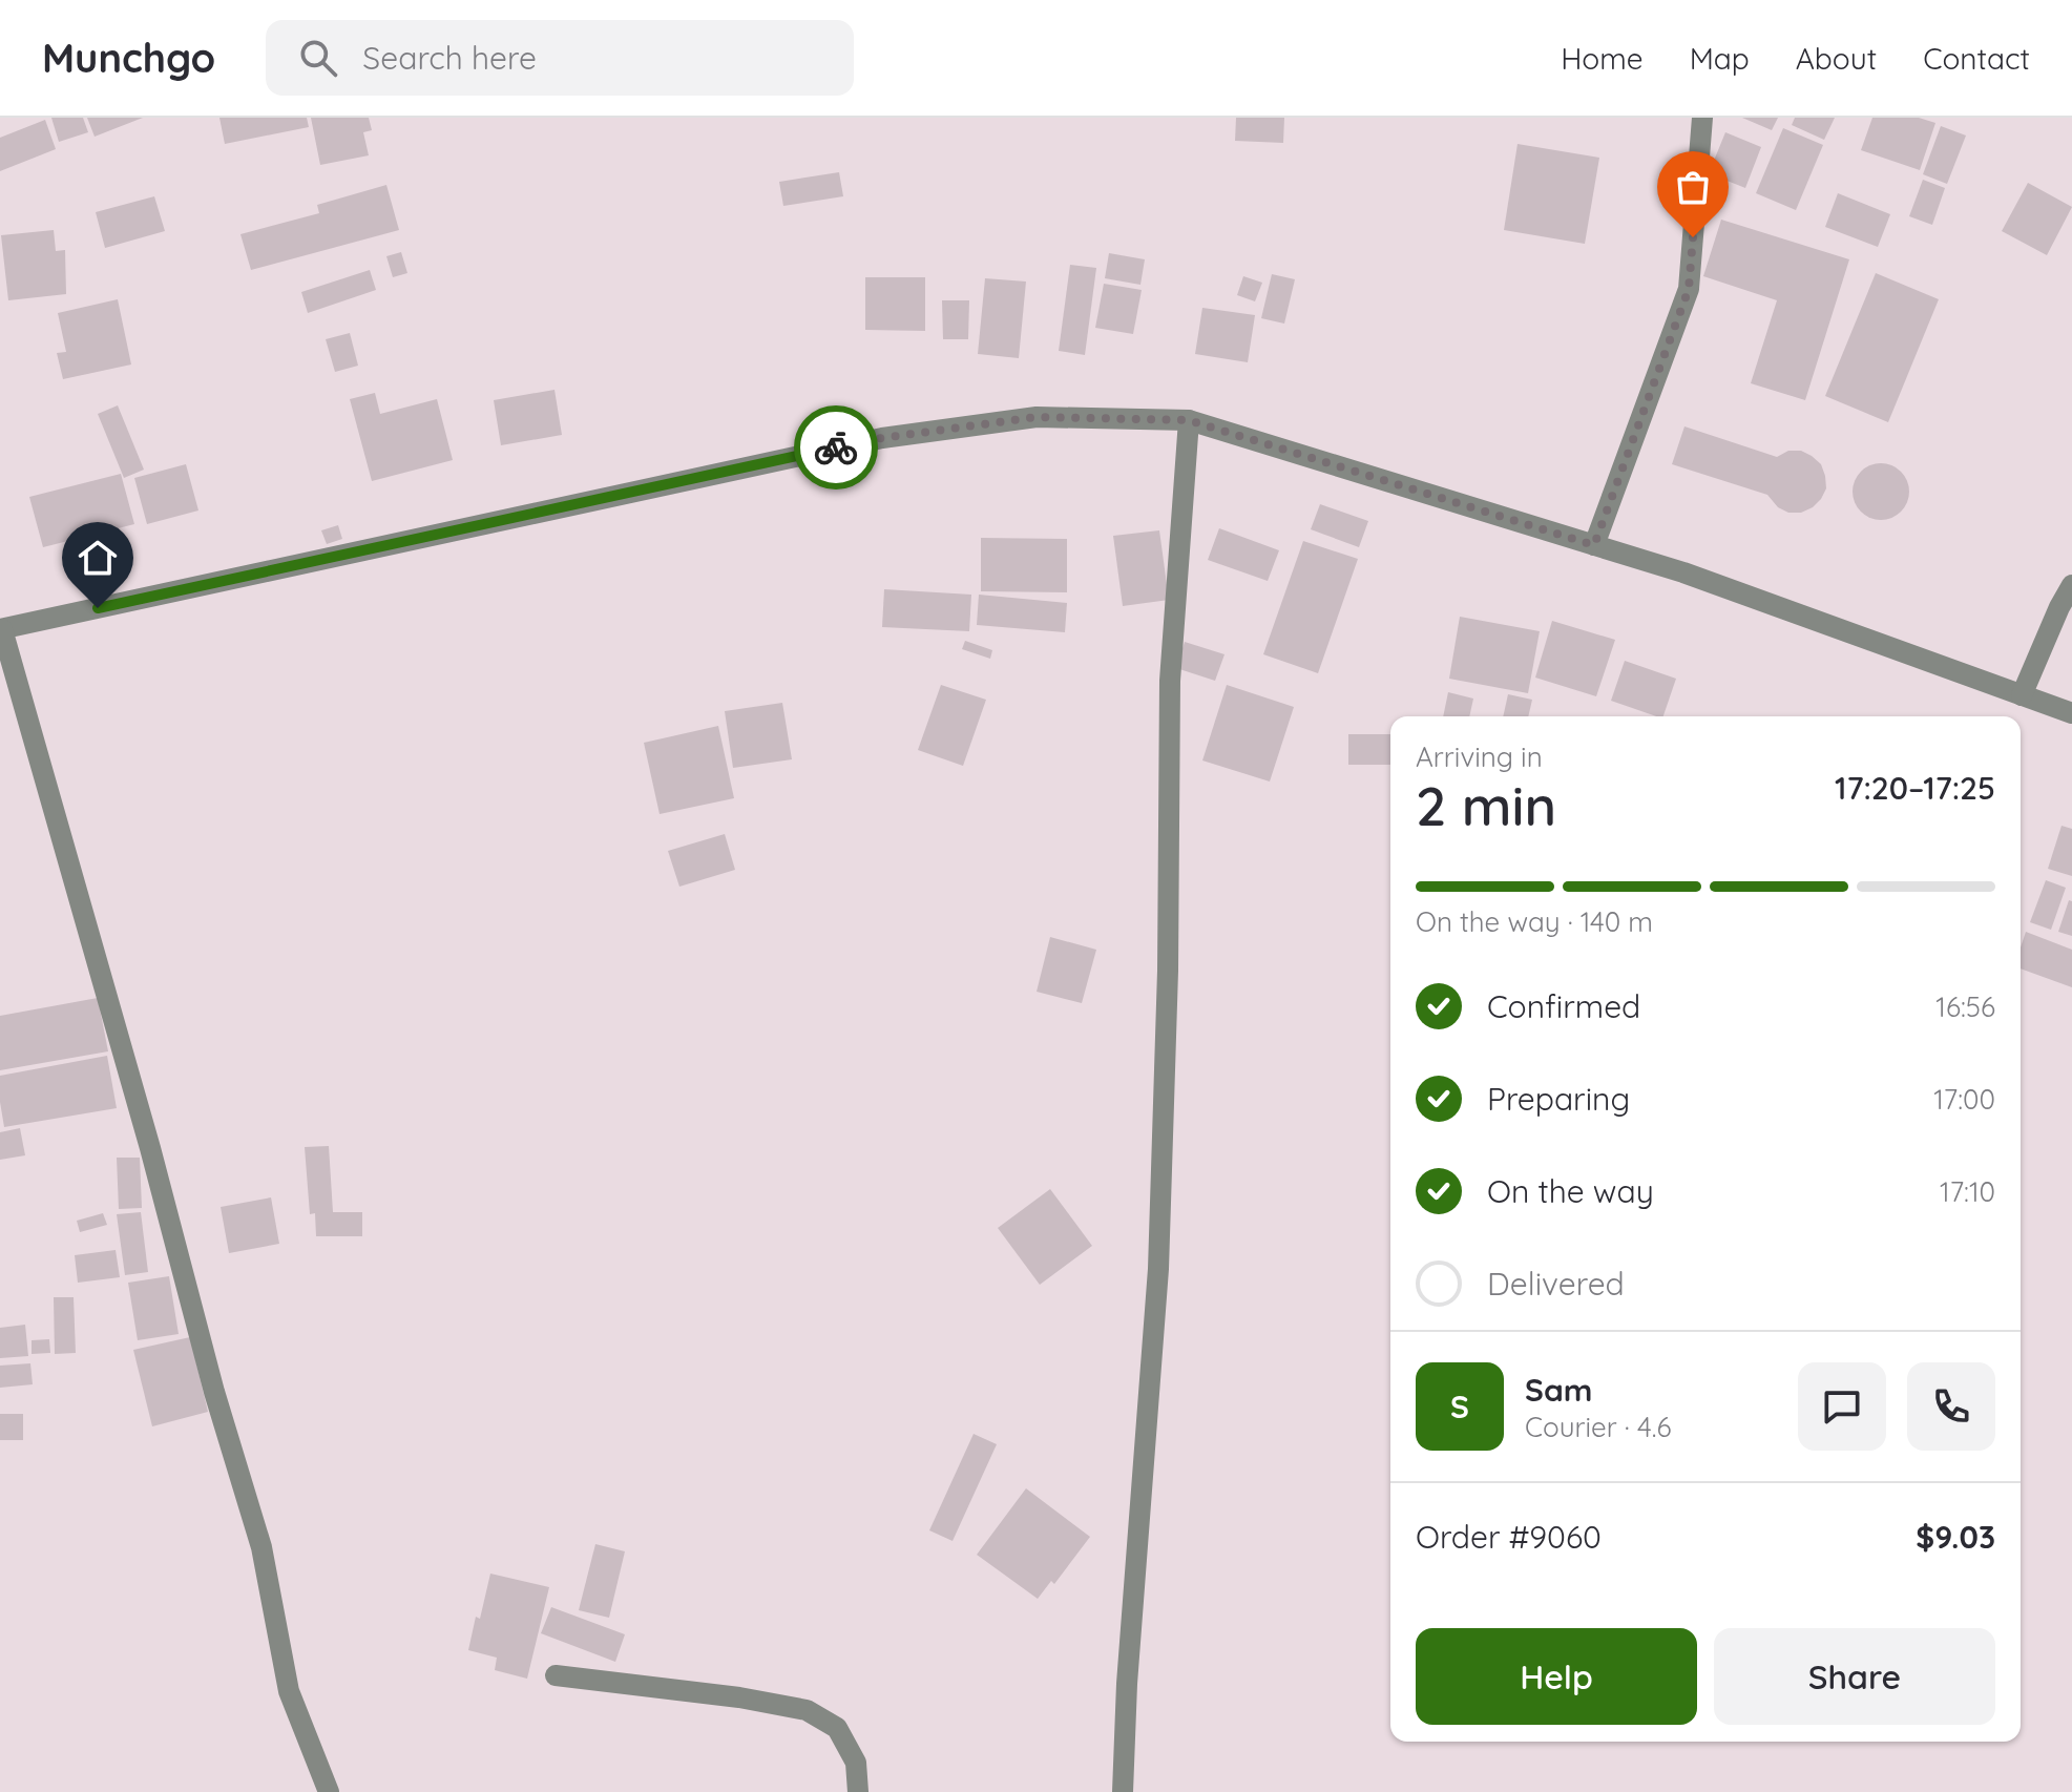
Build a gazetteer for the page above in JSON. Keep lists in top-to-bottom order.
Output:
{
  "page": {
    "header": "Munchgo",
    "search": "Search here",
    "nav": [
      "Home",
      "Map",
      "About",
      "Contact"
    ],
    "heading": ["2 min", "Arriving in", "17:20–17:25"],
    "panel": [
      "Sam",
      "Courier · 4.6",
      "Order #9060",
      "$9.03"
    ],
    "bar": "On the way · 140 m",
    "list": [
      ["Confirmed", "16:56"],
      ["Preparing", "17:00"],
      ["On the way", "17:10"],
      "Delivered"
    ],
    "round": "S",
    "buttons": ["Help", "Share"]
  }
}
